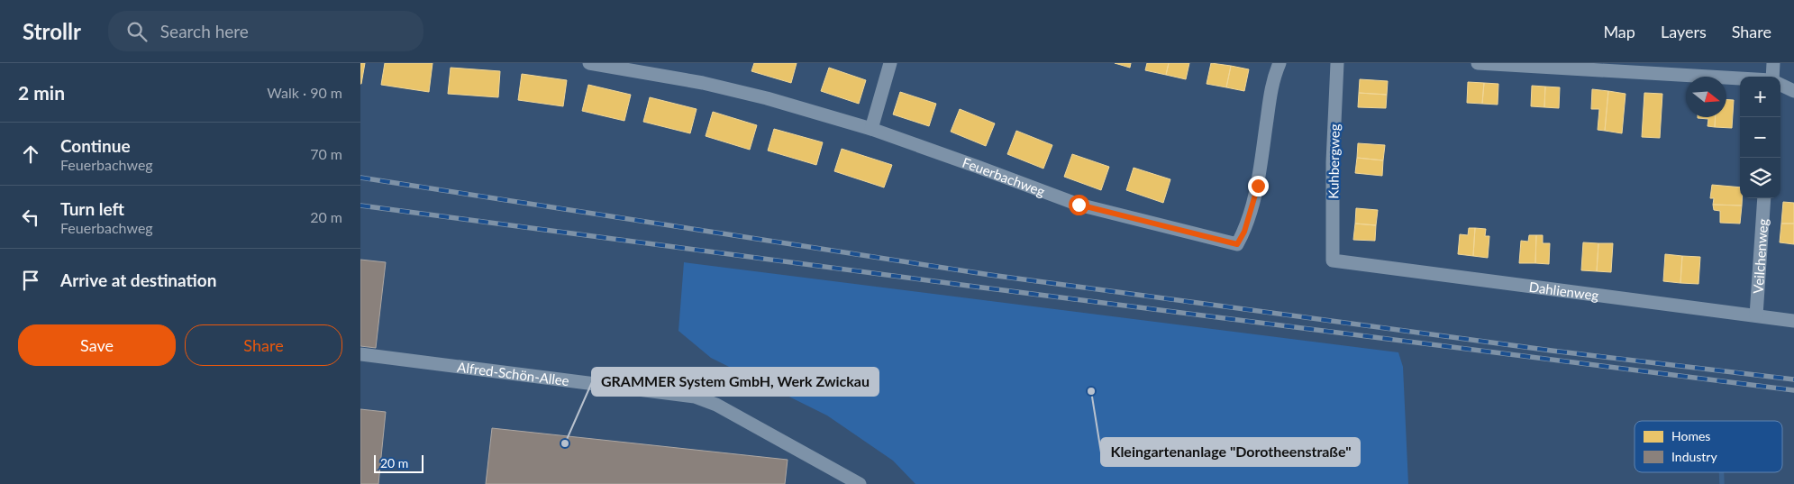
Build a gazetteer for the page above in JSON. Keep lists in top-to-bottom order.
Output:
{
  "streets": {
    "street": [
      "Kuhbergweg",
      "Feuerbachweg",
      "Veilchenweg",
      "Dahlienweg",
      "Alfred-Schön-Allee"
    ]
  },
  "crossings": [
    ["Kuhbergweg", "Dahlienweg"],
    ["Veilchenweg", "Dahlienweg"]
  ],
  "places": ["Kleingartenanlage \"Dorotheenstraße\"", "GRAMMER System GmbH, Werk Zwickau"],
  "legend": ["Homes", "Industry"],
  "scale_bar": "20 m",
  "north": "right",
  "page": {
    "header": "Strollr",
    "search": "Search here",
    "nav": ["Map", "Layers", "Share"],
    "heading": ["2 min", "Walk · 90 m"],
    "map_buttons": ["+", "−"],
    "list": [
      ["Continue", "Feuerbachweg", "70 m"],
      ["Turn left", "Feuerbachweg", "20 m"],
      "Arrive at destination"
    ],
    "buttons": ["Save", "Share"],
    "scale": "20 m"
  }
}
